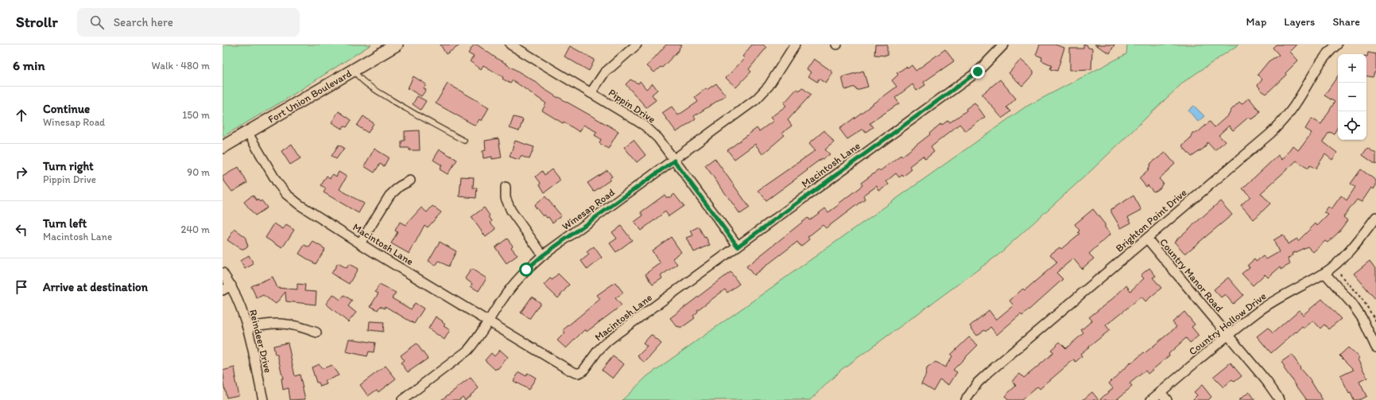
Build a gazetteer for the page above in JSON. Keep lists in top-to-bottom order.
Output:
{
  "streets": {
    "main road": ["Fort Union Boulevard"],
    "street": [
      "Pippin Drive",
      "Macintosh Lane",
      "Winesap Road",
      "Brighton Point Drive",
      "Country Manor Road",
      "Country Hollow Drive",
      "Reindeer Drive"
    ]
  },
  "crossings": [
    ["Fort Union Boulevard", "Macintosh Lane"],
    ["Pippin Drive", "Macintosh Lane"],
    ["Pippin Drive", "Winesap Road"],
    ["Macintosh Lane", "Winesap Road"],
    ["Brighton Point Drive", "Country Manor Road"],
    ["Country Manor Road", "Country Hollow Drive"]
  ],
  "page": {
    "header": "Strollr",
    "search": "Search here",
    "nav": ["Map", "Layers", "Share"],
    "heading": ["6 min", "Walk · 480 m"],
    "map_buttons": ["+", "−"],
    "list": [
      ["Continue", "Winesap Road", "150 m"],
      ["Turn right", "Pippin Drive", "90 m"],
      ["Turn left", "Macintosh Lane", "240 m"],
      "Arrive at destination"
    ]
  }
}
